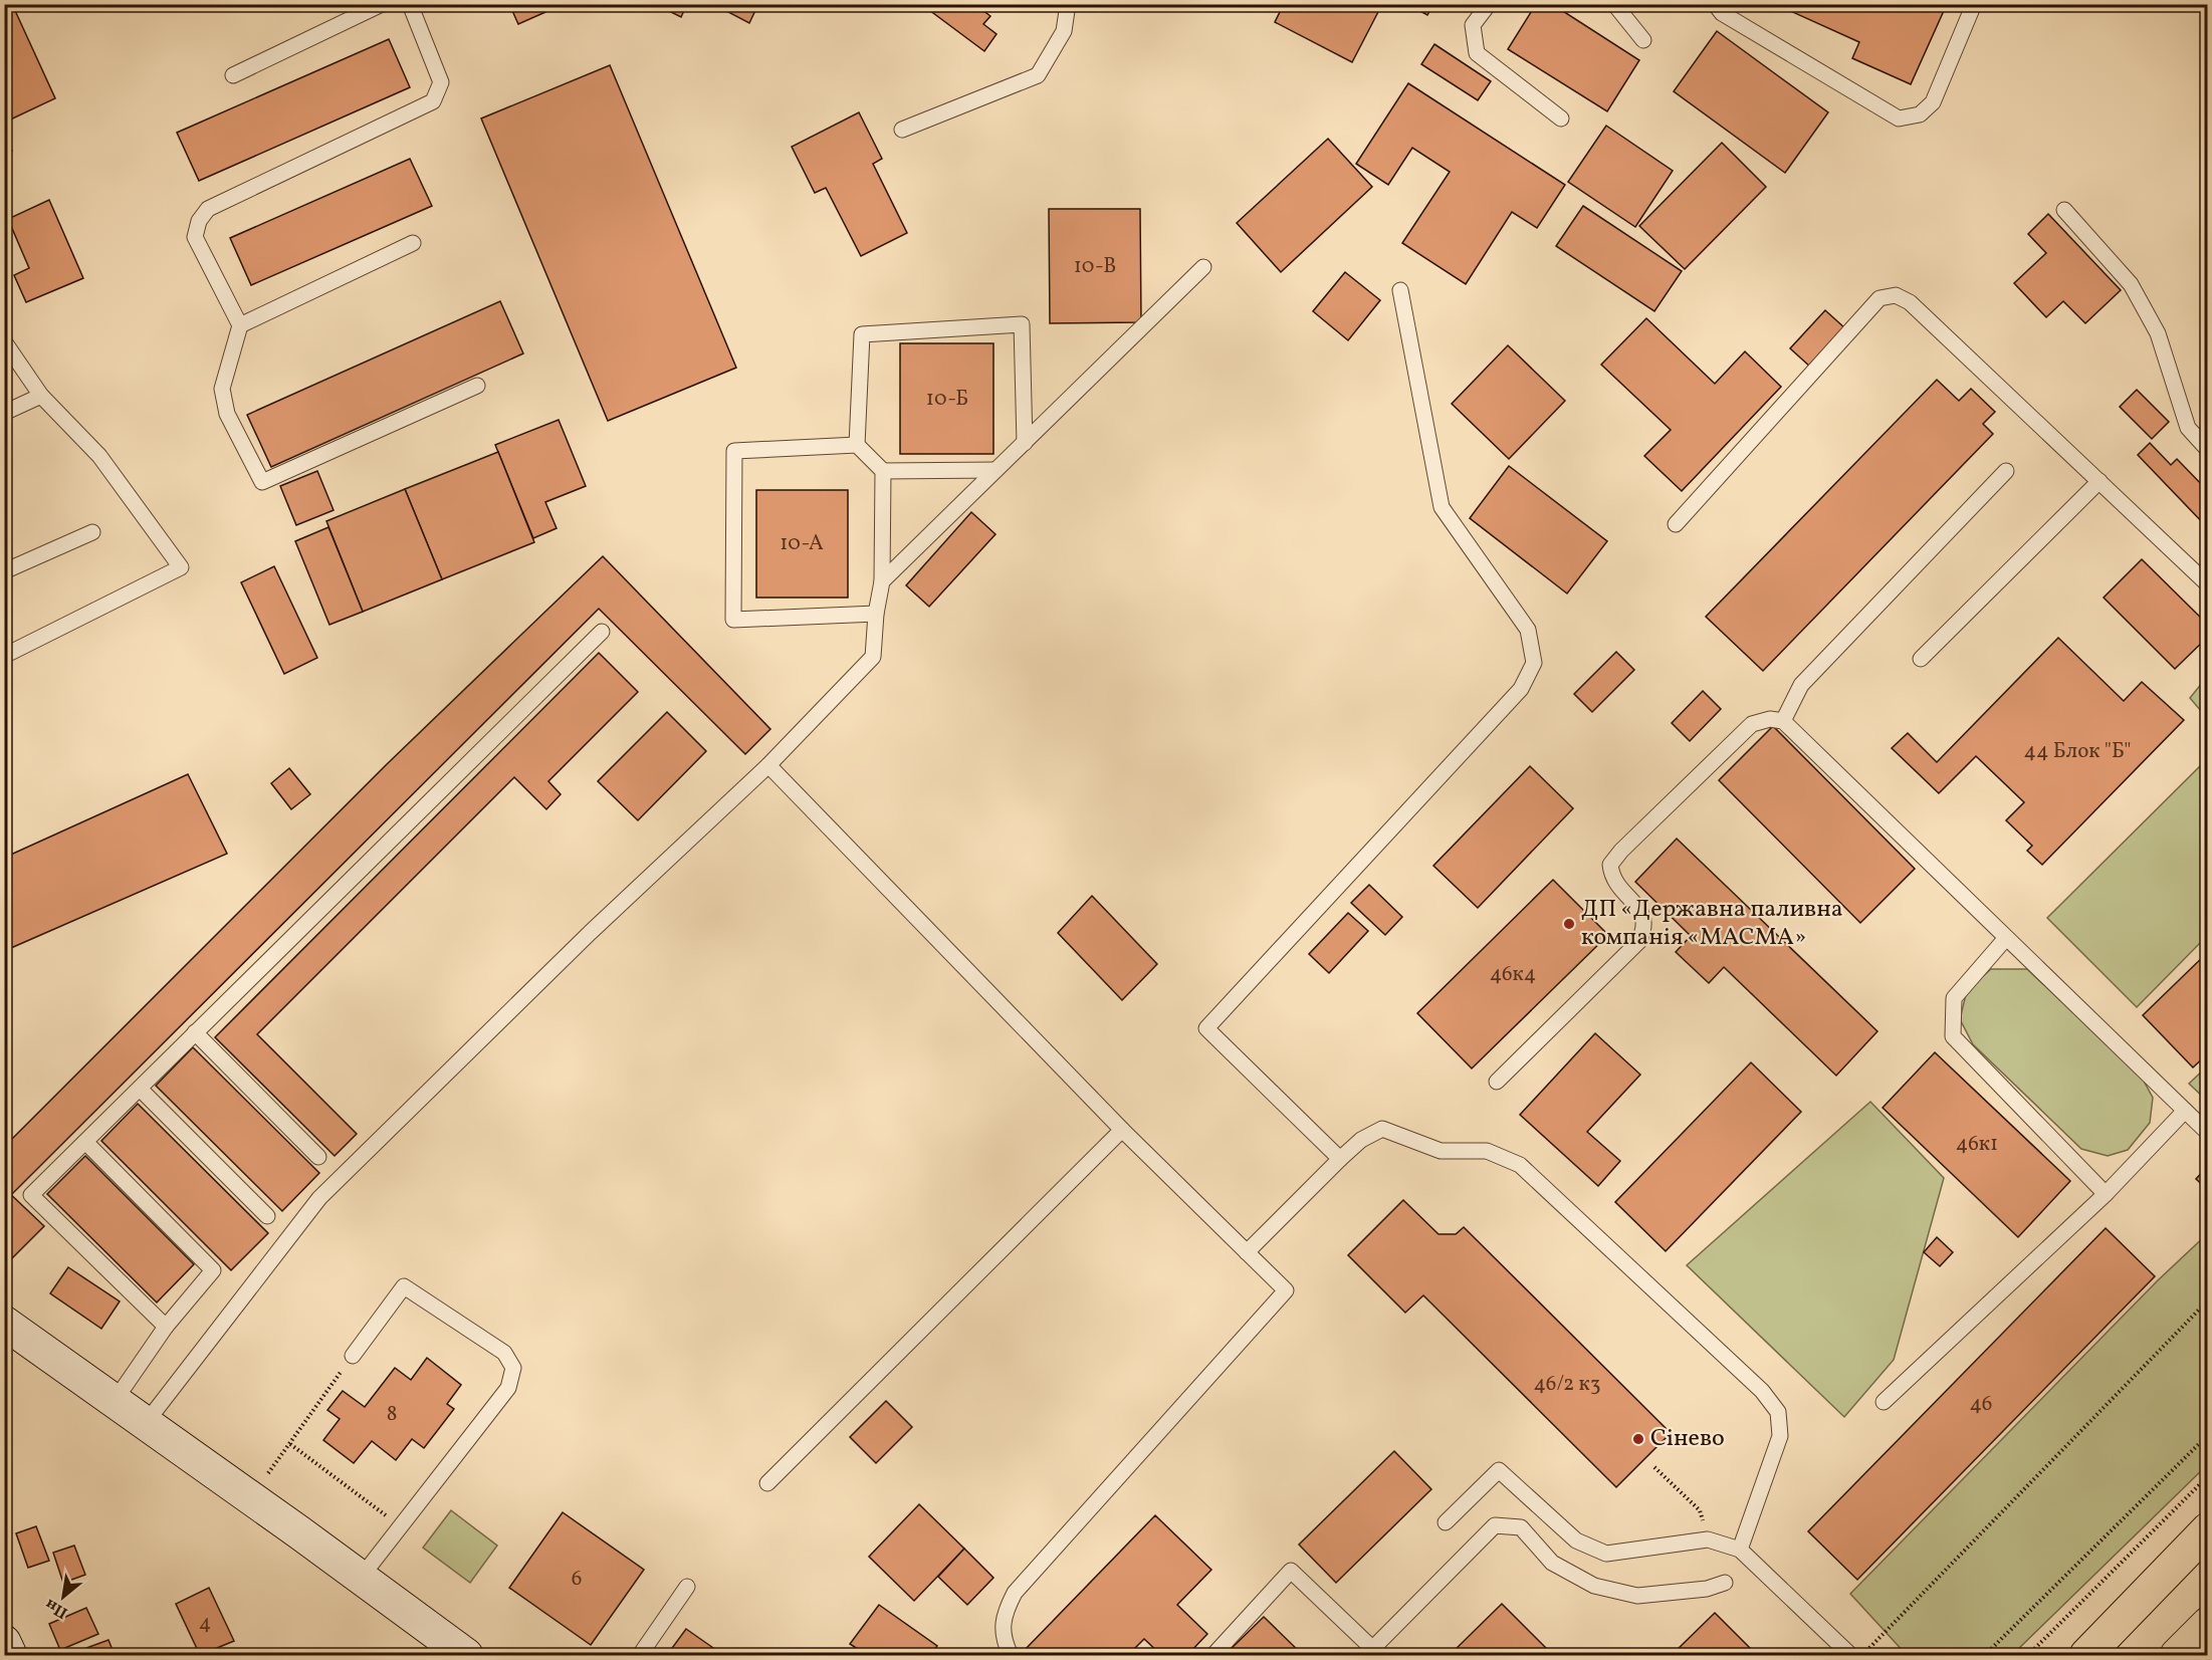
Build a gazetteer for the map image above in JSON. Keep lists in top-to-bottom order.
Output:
{
  "places": ["ДП «Державна паливна компанія «МАСМА»", "Сінево"],
  "house_numbers": [
    "10-В",
    "10-Б",
    "10-А",
    "44 Блок \"Б\"",
    "46к4",
    "46к1",
    "46/2 к3",
    "46",
    "8",
    "6",
    "4"
  ],
  "north": "bottom left"
}
